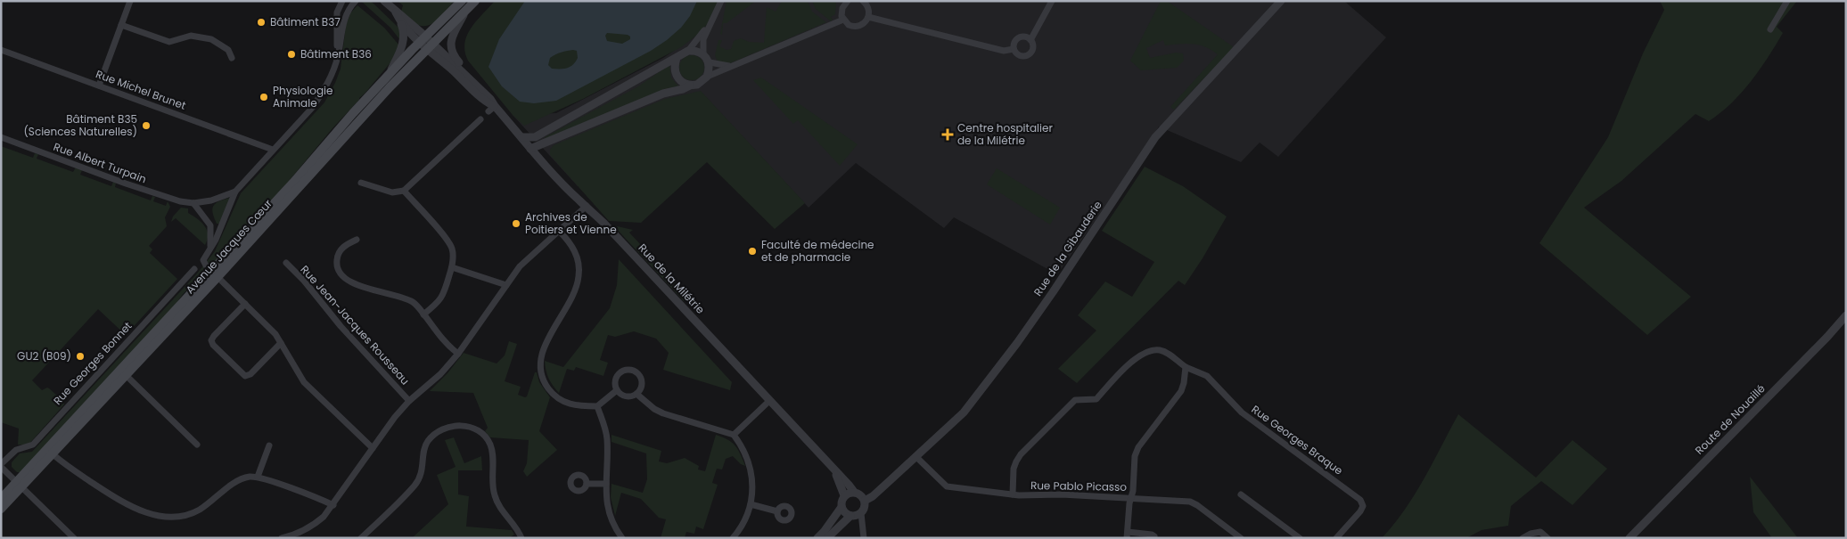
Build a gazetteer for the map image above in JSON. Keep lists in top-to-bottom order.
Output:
{
  "streets": {
    "main road": ["Avenue Jacques Cœur"],
    "street": [
      "Rue Michel Brunet",
      "Rue Albert Turpain",
      "Rue de la Gibauderie",
      "Rue de la Milétrie",
      "Rue Jean-Jacques Rousseau",
      "Rue Georges Bonnet",
      "Route de Nouaillé",
      "Rue Georges Braque",
      "Rue Pablo Picasso"
    ]
  },
  "crossings": [
    ["Avenue Jacques Cœur", "Rue de la Milétrie"],
    ["Rue de la Gibauderie", "Rue de la Milétrie"],
    ["Rue de la Gibauderie", "Rue Pablo Picasso"]
  ],
  "places": {
    "other": [
      "Bâtiment B37",
      "Bâtiment B36",
      "Physiologie Animale",
      "Bâtiment B35 (Sciences Naturelles)",
      "Archives de Poitiers et Vienne",
      "Faculté de médecine et de pharmacie",
      "GU2 (B09)"
    ],
    "health": ["Centre hospitalier de la Milétrie"]
  }
}
